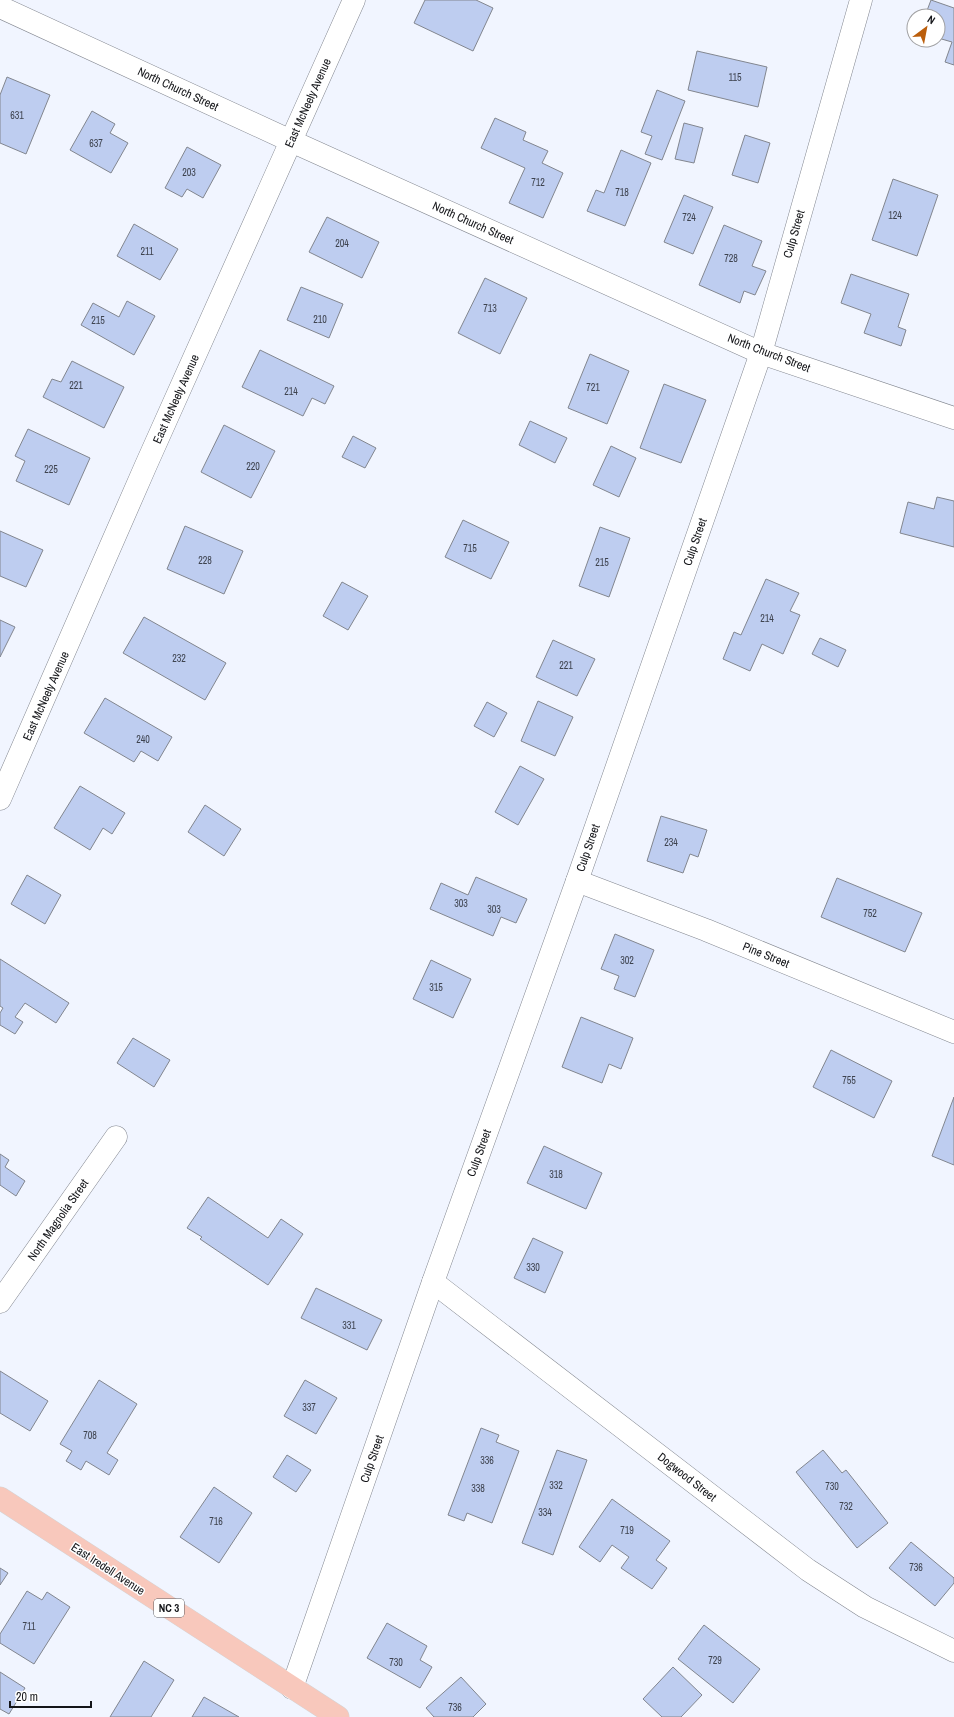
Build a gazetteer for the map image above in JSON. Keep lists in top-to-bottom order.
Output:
{
  "streets": {
    "main road": ["East Iredell Avenue", "NC 3"],
    "street": [
      "North Church Street",
      "East McNeely Avenue",
      "Culp Street",
      "Pine Street",
      "North Magnolia Street",
      "Dogwood Street"
    ]
  },
  "crossings": [
    ["North Church Street", "East McNeely Avenue"],
    ["North Church Street", "Culp Street"],
    ["Culp Street", "Pine Street"],
    ["Culp Street", "Dogwood Street"],
    ["Culp Street", "East Iredell Avenue"]
  ],
  "house_numbers": [
    "115",
    "631",
    "637",
    "203",
    "712",
    "718",
    "124",
    "724",
    "204",
    "211",
    "728",
    "713",
    "210",
    "215",
    "221",
    "721",
    "214",
    "220",
    "225",
    "715",
    "228",
    "215",
    "214",
    "232",
    "221",
    "240",
    "234",
    "303",
    "303",
    "752",
    "302",
    "315",
    "755",
    "318",
    "330",
    "331",
    "337",
    "708",
    "336",
    "332",
    "730",
    "338",
    "732",
    "334",
    "716",
    "719",
    "736",
    "711",
    "729",
    "730",
    "736"
  ],
  "scale_bar": "20 m",
  "north": "top right"
}
